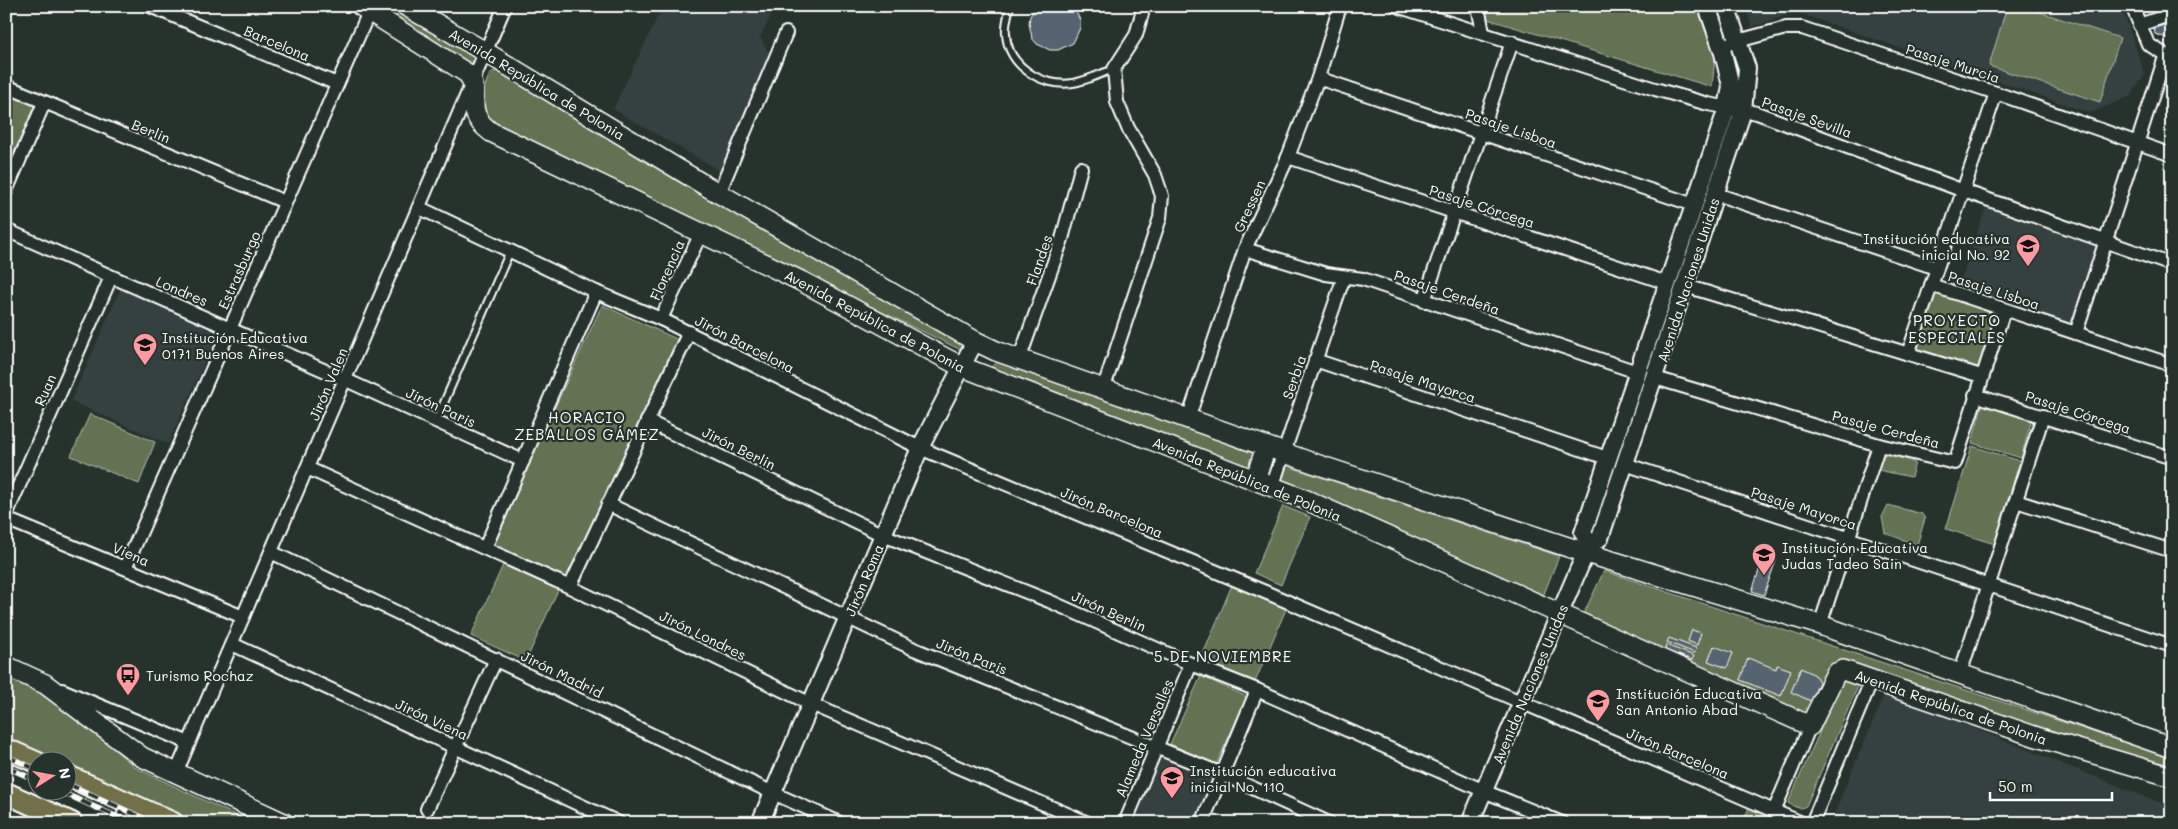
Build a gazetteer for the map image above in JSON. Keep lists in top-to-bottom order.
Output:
{
  "streets": {
    "main road": ["Avenida República de Polonia"],
    "street": [
      "Barcelona",
      "Pasaje Murcia",
      "Pasaje Sevilla",
      "Pasaje Lisboa",
      "Berlin",
      "Gressen",
      "Pasaje Córcega",
      "Flandes",
      "Estrasburgo",
      "Florencia",
      "Avenida Naciones Unidas",
      "Londres",
      "Pasaje Cerdeña",
      "Jirón Barcelona",
      "Serbia",
      "Pasaje Mayorca",
      "Jirón Valen",
      "Ruan",
      "Jirón Paris",
      "Jirón Berlin",
      "Viena",
      "Jirón Roma",
      "Jirón Londres",
      "Jirón Madrid",
      "Jirón Viena",
      "Alameda Versalles"
    ]
  },
  "crossings": [
    ["Barcelona", "Estrasburgo"],
    ["Pasaje Murcia", "Avenida Naciones Unidas"],
    ["Avenida República de Polonia", "Gressen"],
    ["Avenida República de Polonia", "Flandes"],
    ["Avenida República de Polonia", "Estrasburgo"],
    ["Avenida República de Polonia", "Florencia"],
    ["Avenida República de Polonia", "Avenida Naciones Unidas"],
    ["Avenida República de Polonia", "Serbia"],
    ["Avenida República de Polonia", "Jirón Valen"],
    ["Avenida República de Polonia", "Jirón Roma"],
    ["Pasaje Sevilla", "Avenida Naciones Unidas"],
    ["Pasaje Lisboa", "Gressen"],
    ["Pasaje Lisboa", "Avenida Naciones Unidas"],
    ["Pasaje Lisboa", "Pasaje Cerdeña"],
    ["Berlin", "Estrasburgo"],
    ["Gressen", "Pasaje Córcega"],
    ["Gressen", "Pasaje Cerdeña"],
    ["Pasaje Córcega", "Avenida Naciones Unidas"],
    ["Pasaje Córcega", "Pasaje Cerdeña"],
    ["Estrasburgo", "Londres"],
    ["Estrasburgo", "Viena"],
    ["Florencia", "Jirón Barcelona"],
    ["Avenida Naciones Unidas", "Pasaje Cerdeña"],
    ["Avenida Naciones Unidas", "Jirón Barcelona"],
    ["Avenida Naciones Unidas", "Pasaje Mayorca"],
    ["Avenida Naciones Unidas", "Jirón Berlin"],
    ["Londres", "Jirón Valen"],
    ["Londres", "Ruan"],
    ["Londres", "Jirón Paris"],
    ["Pasaje Cerdeña", "Serbia"],
    ["Jirón Barcelona", "Jirón Valen"],
    ["Jirón Barcelona", "Jirón Roma"],
    ["Serbia", "Pasaje Mayorca"],
    ["Jirón Valen", "Jirón Paris"],
    ["Jirón Valen", "Viena"],
    ["Jirón Valen", "Jirón Londres"],
    ["Jirón Valen", "Jirón Madrid"],
    ["Jirón Valen", "Jirón Viena"],
    ["Jirón Paris", "Jirón Roma"],
    ["Jirón Paris", "Alameda Versalles"],
    ["Jirón Berlin", "Jirón Roma"],
    ["Jirón Berlin", "Alameda Versalles"],
    ["Jirón Roma", "Jirón Londres"],
    ["Jirón Roma", "Jirón Madrid"]
  ],
  "districts": ["PROYECTO ESPECIALES", "HORACIO ZEBALLOS GÁMEZ", "5 DE NOVIEMBRE"],
  "places": {
    "school or university": [
      "Institución educativa inicial No. 92",
      "Institución Educativa 0171 Buenos Aires",
      "Institución Educativa Judas Tadeo Sain",
      "Institución Educativa San Antonio Abad",
      "Institución educativa inicial No. 110"
    ],
    "bus stop": ["Turismo Rochaz"]
  },
  "scale_bar": "50 m",
  "north": "right"
}
